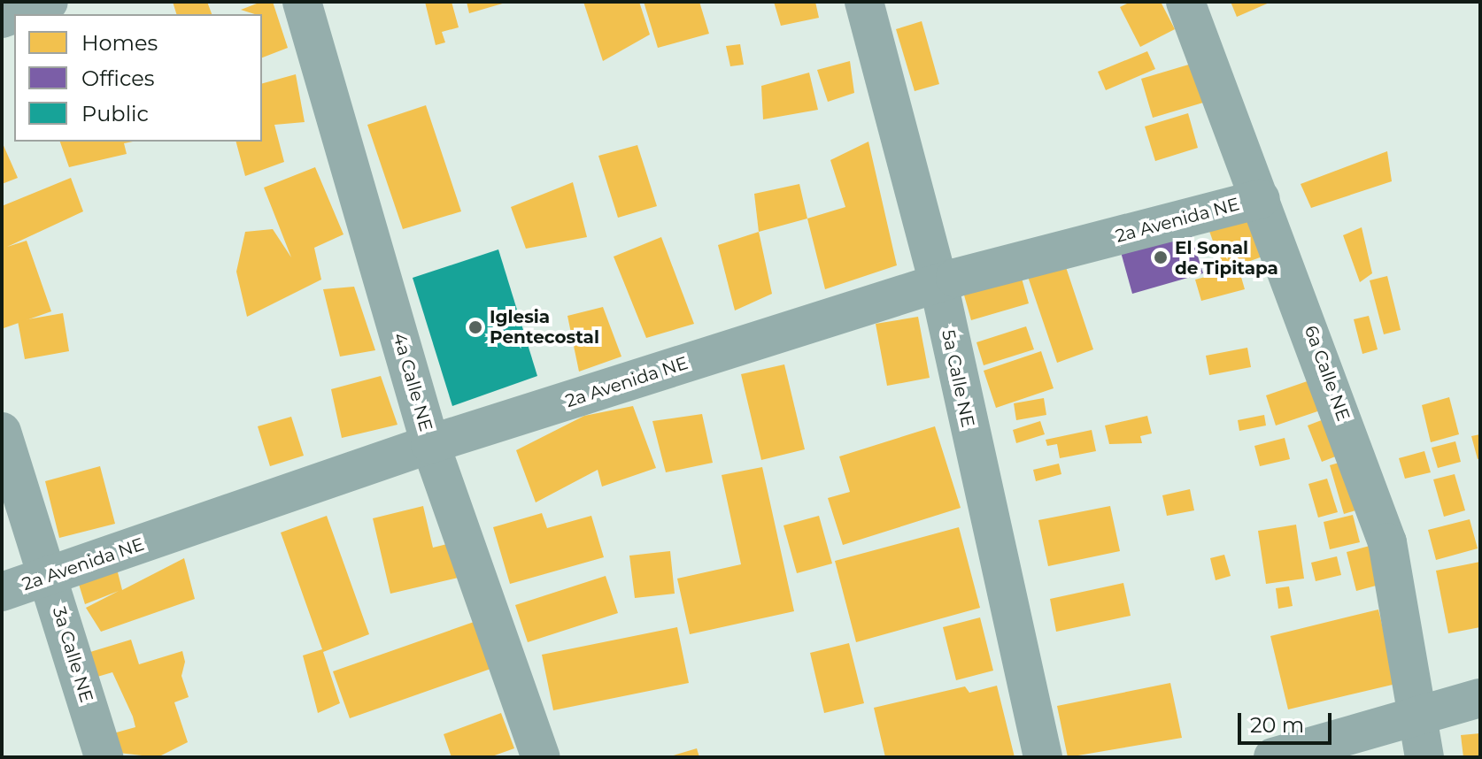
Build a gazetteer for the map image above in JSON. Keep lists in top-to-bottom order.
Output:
{
  "streets": {
    "street": [
      "2a Avenida NE",
      "6a Calle NE",
      "5a Calle NE",
      "4a Calle NE",
      "3a Calle NE"
    ]
  },
  "crossings": [
    ["2a Avenida NE", "6a Calle NE"],
    ["2a Avenida NE", "5a Calle NE"],
    ["2a Avenida NE", "4a Calle NE"],
    ["2a Avenida NE", "3a Calle NE"]
  ],
  "places": ["El Sonal de Tipitapa", "Iglesia Pentecostal"],
  "legend": ["Homes", "Offices", "Public"],
  "scale_bar": "20 m"
}
